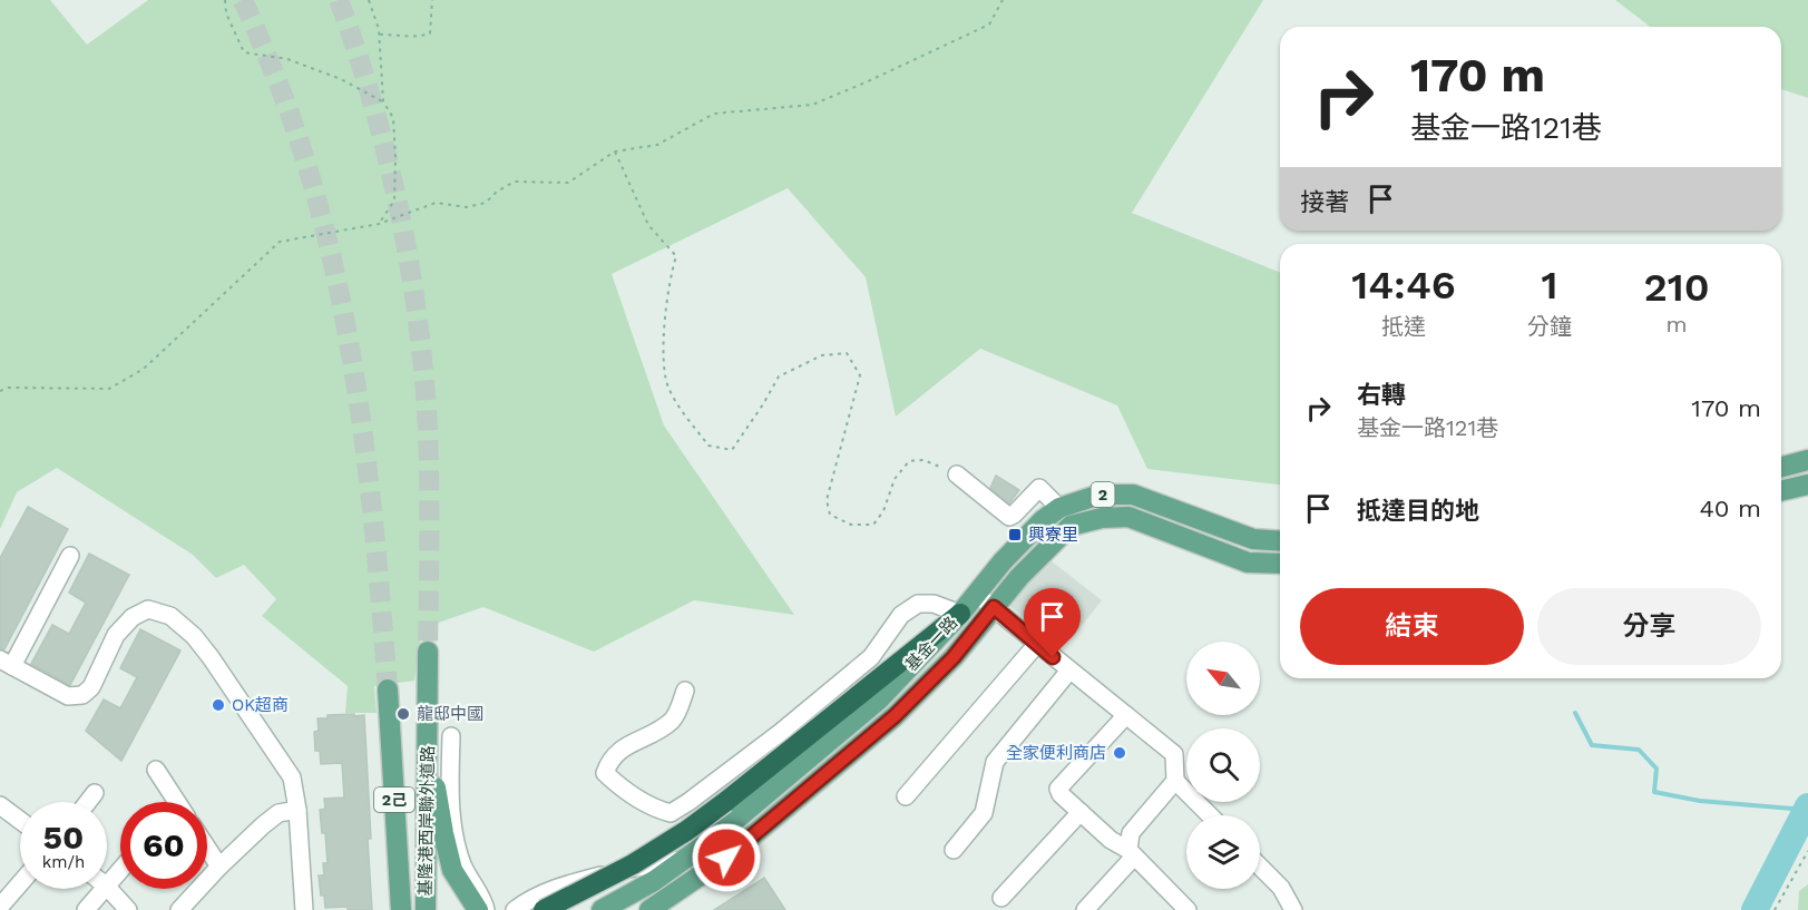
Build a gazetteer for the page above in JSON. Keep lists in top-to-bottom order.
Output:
{
  "streets": {
    "main road": [
      "2",
      "基金一路",
      "2己",
      "基隆港西岸聯外道路"
    ]
  },
  "places": {
    "transit": ["興寮里"],
    "other": ["OK超商", "龍邸中國", "全家便利商店"]
  },
  "north": "top left",
  "page": {
    "turn": ["170 m", "基金一路121巷"],
    "then": "接著",
    "eta": [
      "14:46",
      "抵達",
      "1",
      "分鐘",
      "210",
      "m"
    ],
    "list": [
      {
        "name": "右轉",
        "note": "基金一路121巷",
        "value": "170 m"
      },
      {
        "name": "抵達目的地",
        "value": "40 m"
      }
    ],
    "buttons": ["結束", "分享"],
    "speed": "50 km/h",
    "limit": "60"
  }
}
